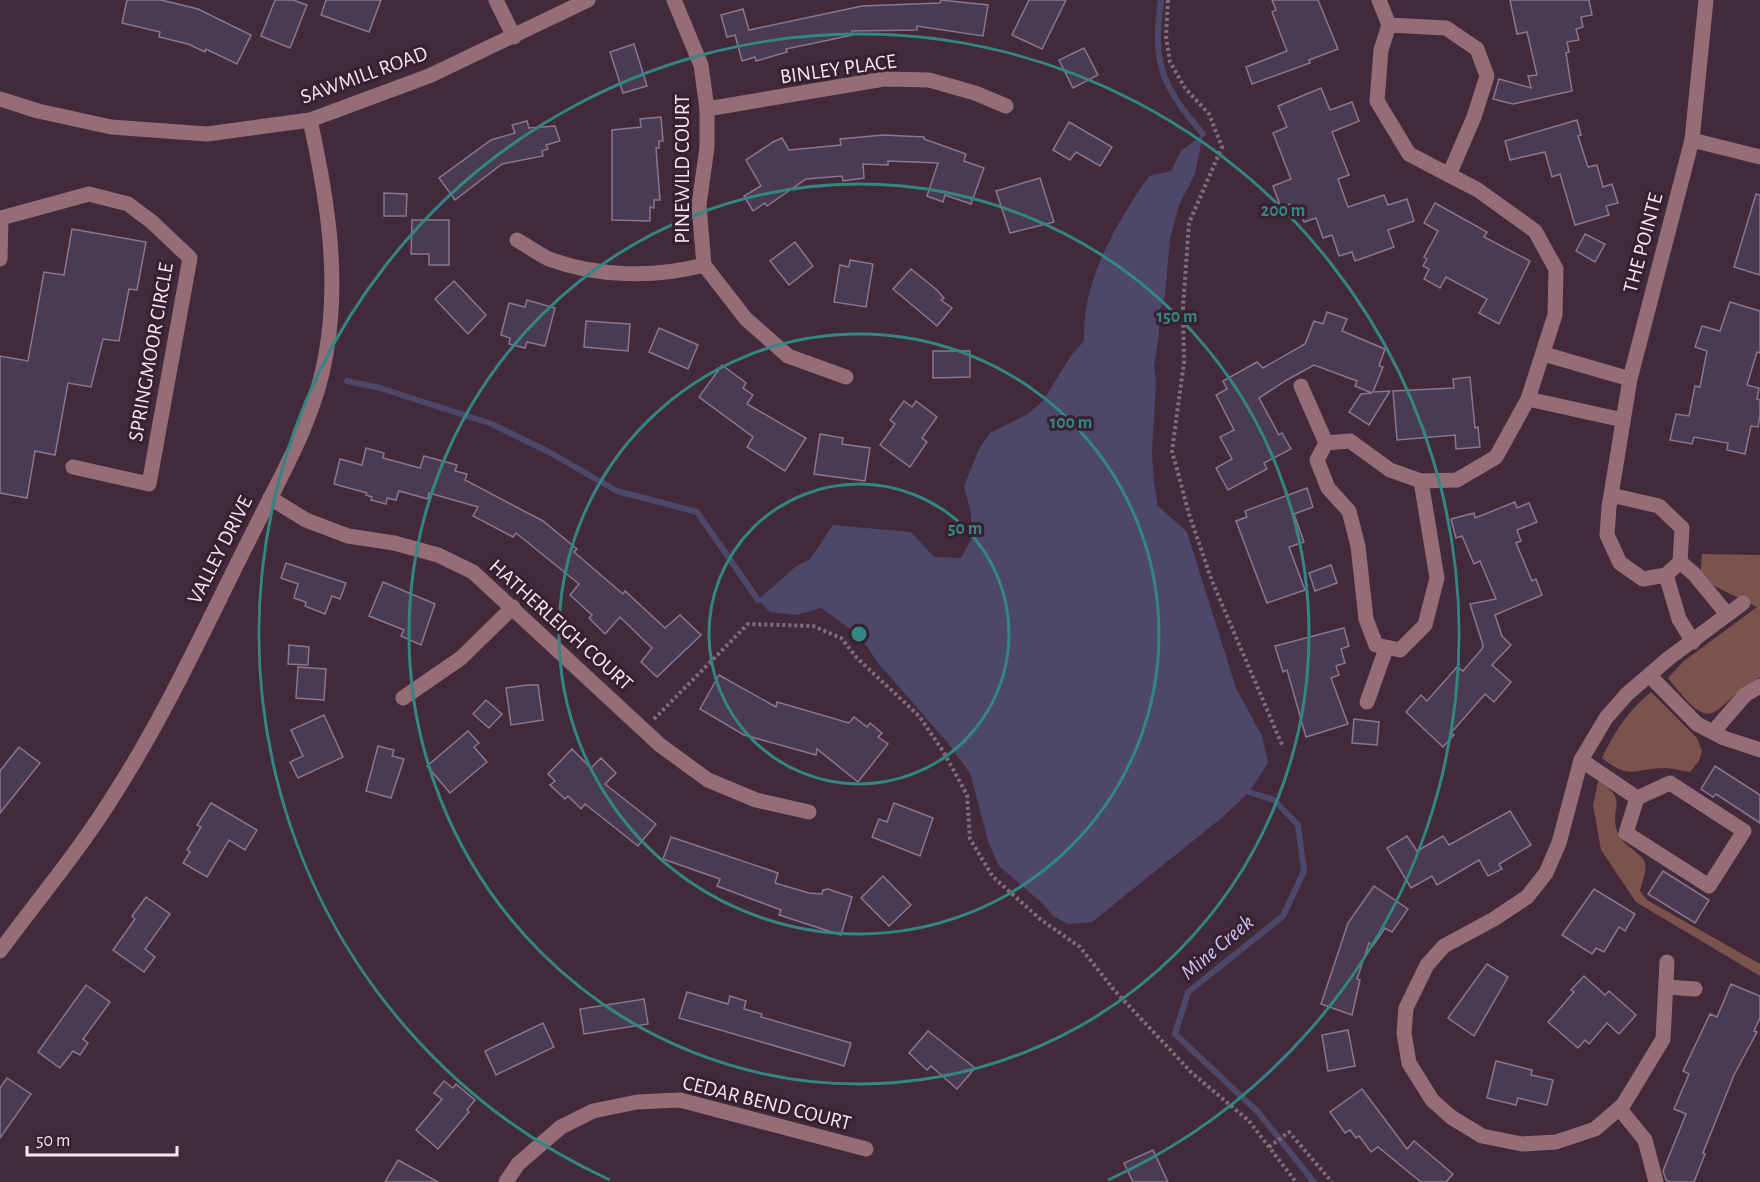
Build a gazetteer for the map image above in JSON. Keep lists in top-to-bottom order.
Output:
{
  "streets": {
    "street": [
      "BINLEY PLACE",
      "SAWMILL ROAD",
      "PINEWILD COURT",
      "THE POINTE",
      "SPRINGMOOR CIRCLE",
      "VALLEY DRIVE",
      "HATHERLEIGH COURT",
      "CEDAR BEND COURT"
    ]
  },
  "crossings": [
    ["BINLEY PLACE", "PINEWILD COURT"],
    ["SAWMILL ROAD", "VALLEY DRIVE"],
    ["VALLEY DRIVE", "HATHERLEIGH COURT"]
  ],
  "water": ["Mine Creek"],
  "scale_bar": "50 m",
  "rings": [
    "200 m",
    "150 m",
    "100 m",
    "50 m"
  ]
}
